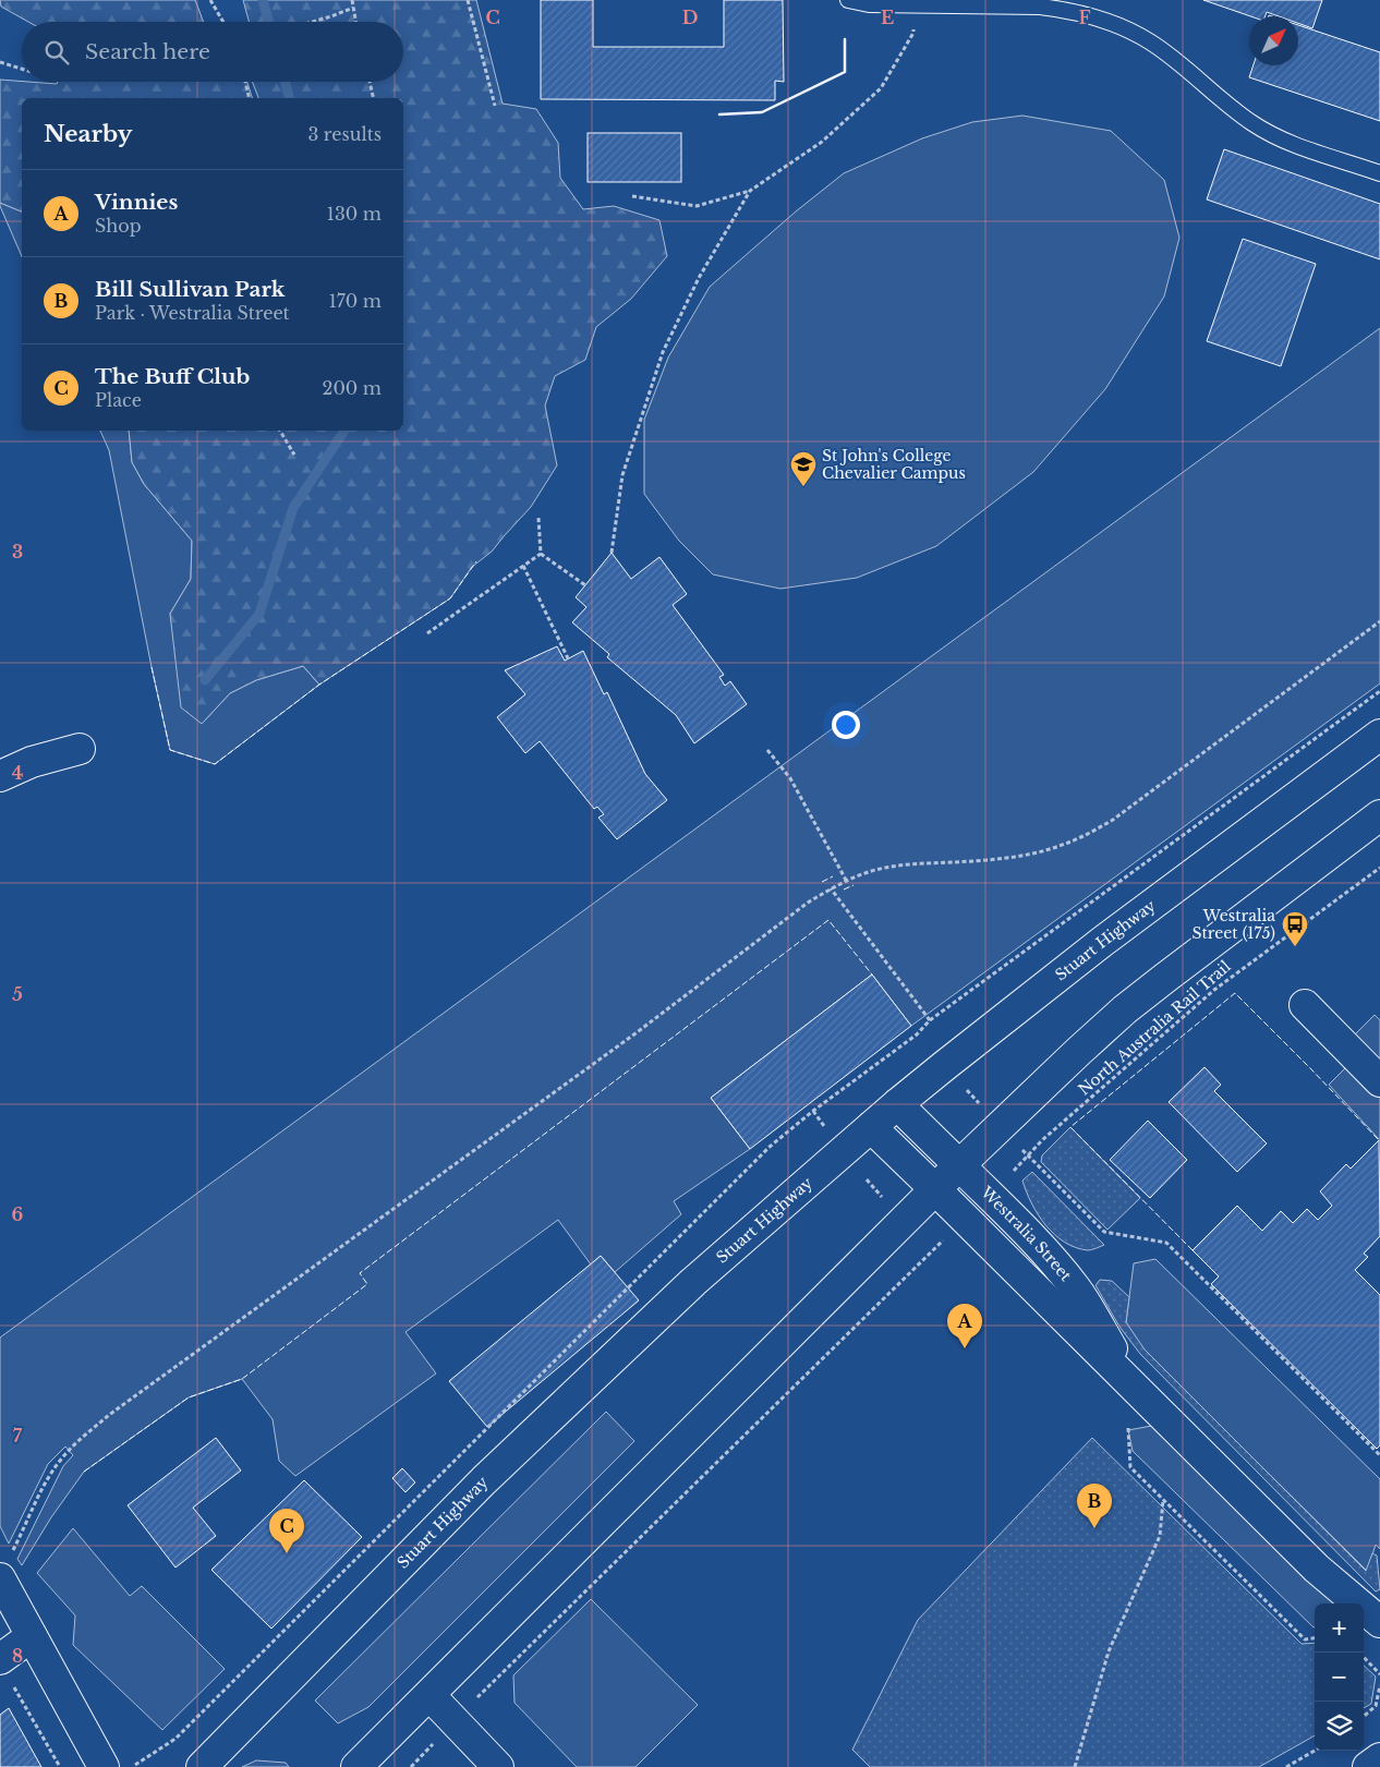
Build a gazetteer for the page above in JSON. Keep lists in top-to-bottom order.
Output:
{
  "streets": {
    "main road": ["Stuart Highway", "Westralia Street"],
    "path": ["North Australia Rail Trail"]
  },
  "crossings": [
    ["Stuart Highway", "Westralia Street"]
  ],
  "places": {
    "school or university": ["St John's College Chevalier Campus"],
    "bus stop": ["Westralia Street (175)"]
  },
  "north": "top right",
  "page": {
    "search": "Search here",
    "heading": ["Nearby", "3 results"],
    "list": [
      {
        "mark": "A",
        "name": "Vinnies",
        "note": "Shop",
        "value": "130 m"
      },
      {
        "mark": "B",
        "name": "Bill Sullivan Park",
        "note": "Park · Westralia Street",
        "value": "170 m"
      },
      {
        "mark": "C",
        "name": "The Buff Club",
        "note": "Place",
        "value": "200 m"
      }
    ],
    "pins": ["A", "B", "C"],
    "map_buttons": ["+", "−"]
  },
  "grid": {
    "columns": [
      "C",
      "D",
      "E",
      "F"
    ],
    "rows": [
      "3",
      "4",
      "5",
      "6",
      "7",
      "8"
    ]
  }
}
